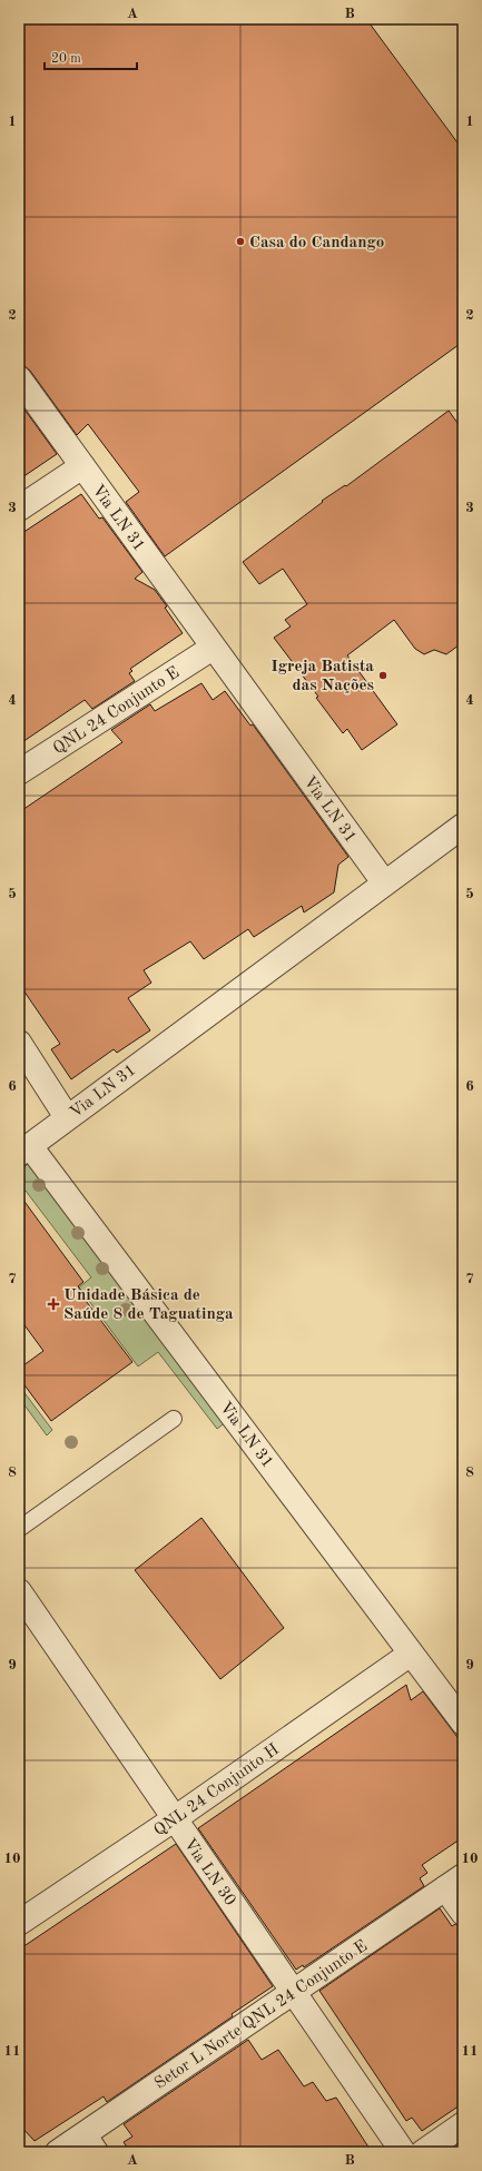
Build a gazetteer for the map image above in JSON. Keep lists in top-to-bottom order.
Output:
{
  "streets": {
    "street": [
      "Via LN 31",
      "QNL 24 Conjunto E",
      "QNL 24 Conjunto H",
      "Via LN 30",
      "Setor L Norte QNL 24 Conjunto E"
    ]
  },
  "crossings": [
    ["Via LN 31", "QNL 24 Conjunto E"],
    ["Via LN 31", "QNL 24 Conjunto H"],
    ["QNL 24 Conjunto H", "Via LN 30"],
    ["Via LN 30", "Setor L Norte QNL 24 Conjunto E"]
  ],
  "places": {
    "other": ["Casa do Candango", "Igreja Batista das Nações"],
    "health": ["Unidade Básica de Saúde 8 de Taguatinga"]
  },
  "scale_bar": "20 m",
  "grid": {
    "columns": ["A", "B"],
    "rows": [
      "1",
      "2",
      "3",
      "4",
      "5",
      "6",
      "7",
      "8",
      "9",
      "10",
      "11"
    ]
  }
}
